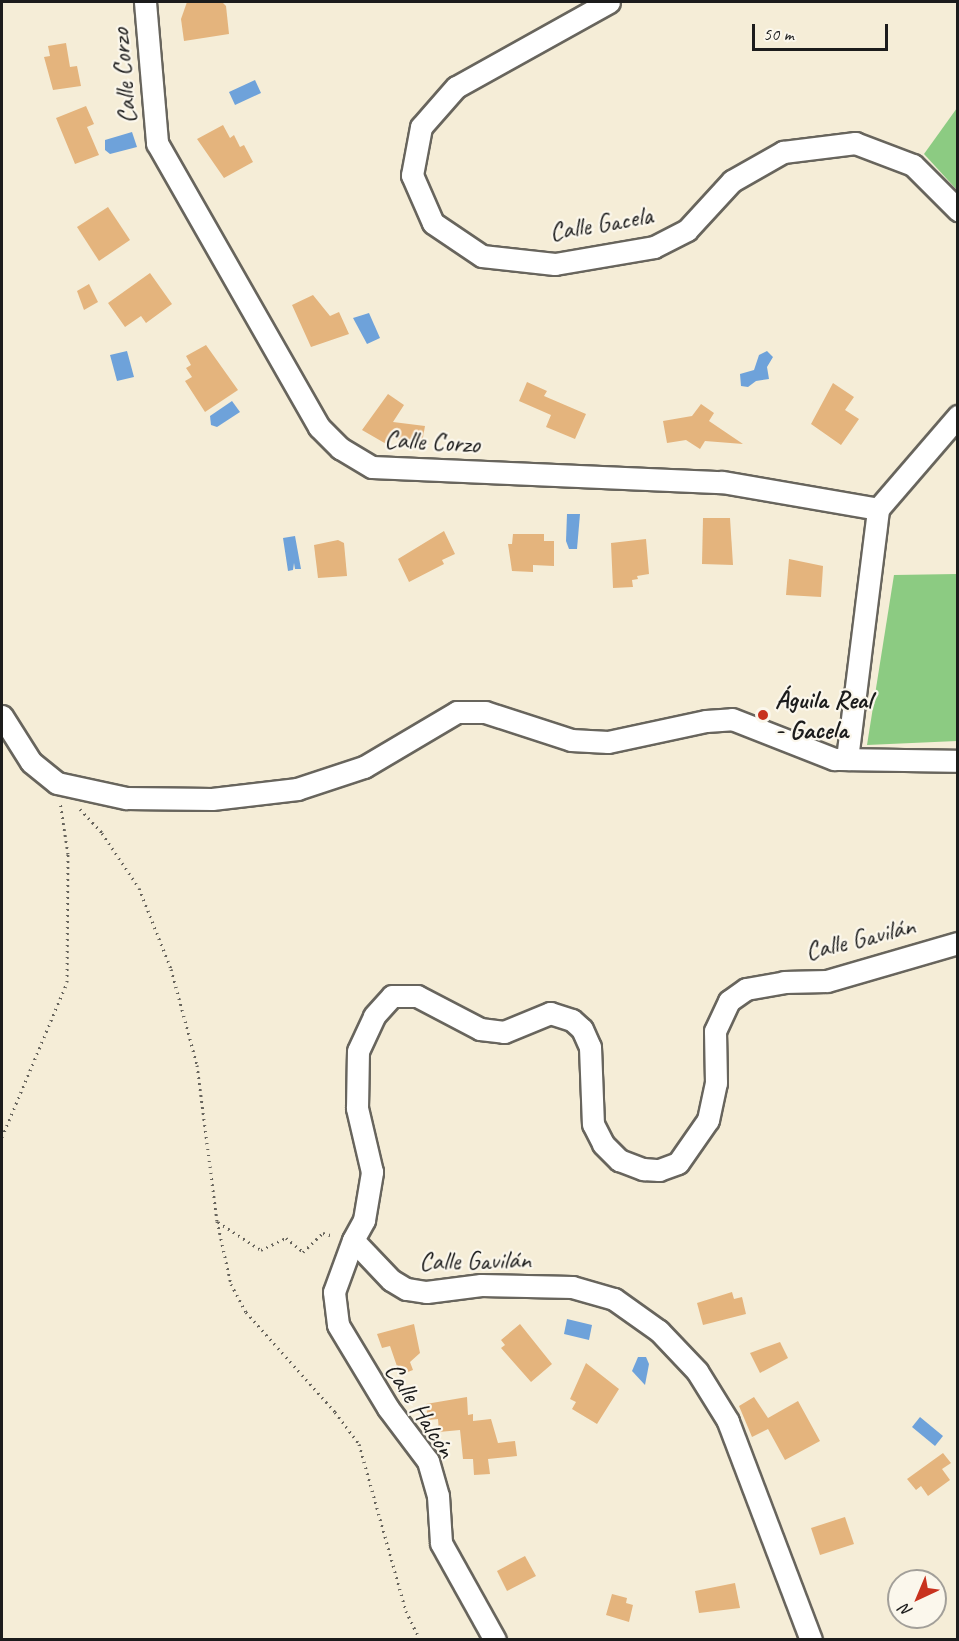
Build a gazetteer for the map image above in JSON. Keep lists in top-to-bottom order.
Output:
{
  "streets": {
    "street": [
      "Calle Corzo",
      "Calle Gacela",
      "Calle Gavilán",
      "Calle Halcón"
    ]
  },
  "crossings": [
    ["Calle Gavilán", "Calle Halcón"]
  ],
  "places": ["Águila Real - Gacela"],
  "scale_bar": "50 m",
  "north": "bottom left"
}
